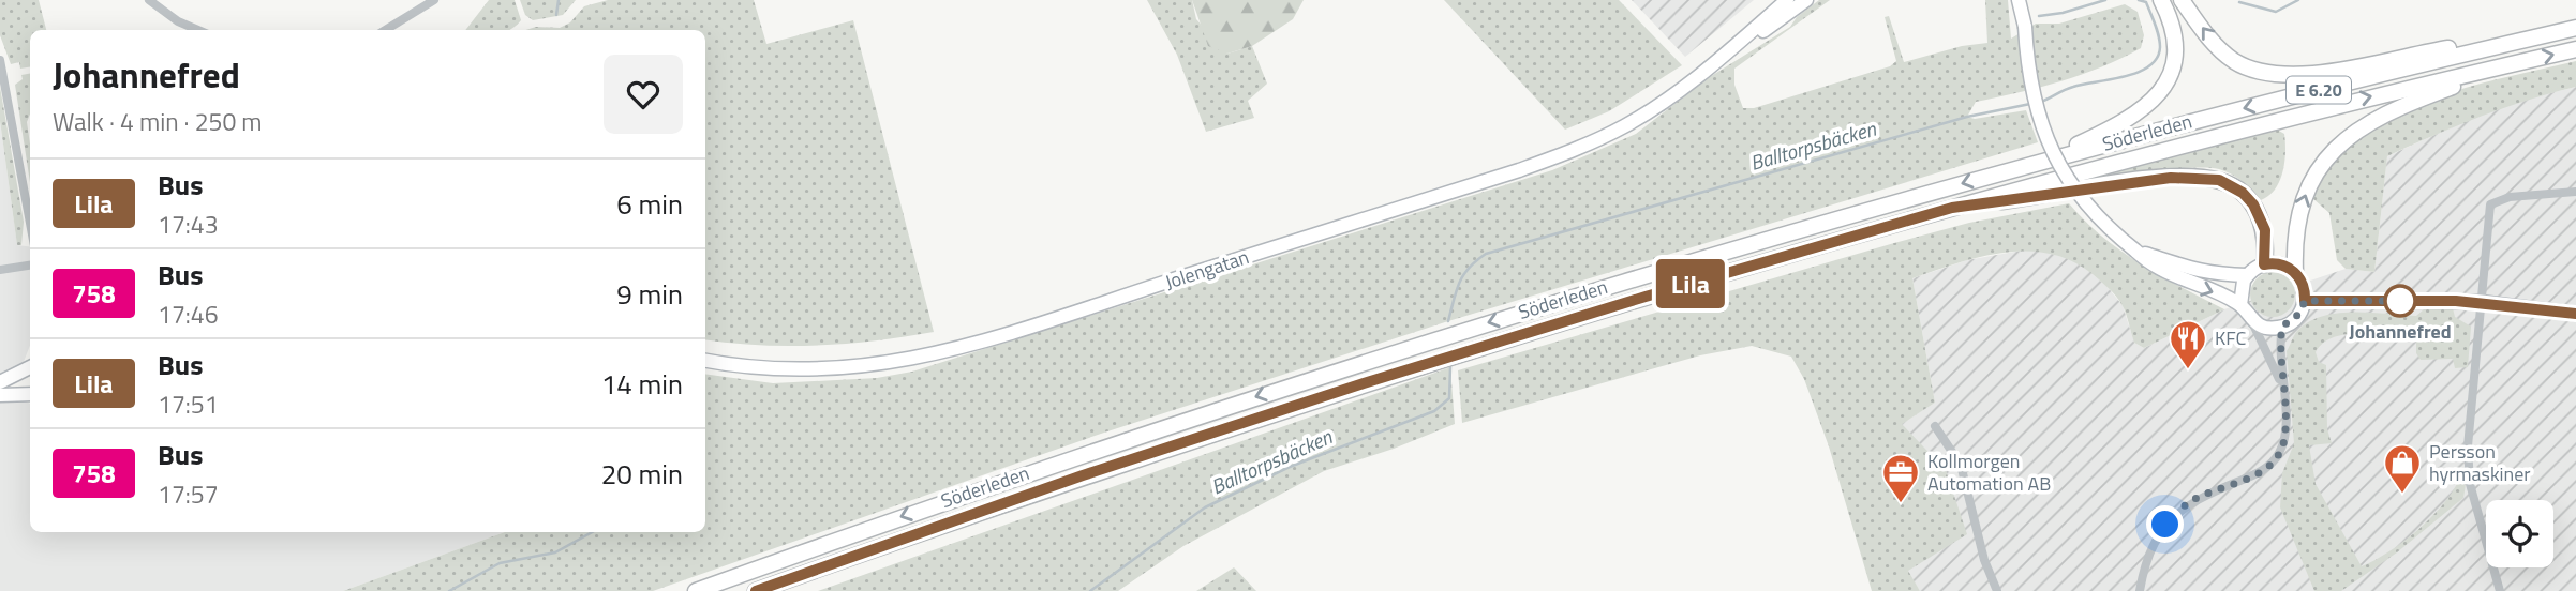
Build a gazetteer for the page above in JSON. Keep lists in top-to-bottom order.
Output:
{
  "streets": {
    "highway": ["E 6.20", "Söderleden"],
    "street": ["Jolengatan"]
  },
  "water": ["Balltorpsbäcken"],
  "places": {
    "other": ["Johannefred"],
    "restaurant": ["KFC"],
    "shop": ["Persson hyrmaskiner"],
    "office": ["Kollmorgen Automation AB"]
  },
  "lines": ["bus line Lila"],
  "page": {
    "on_map": "Lila",
    "heading": ["Johannefred", "Walk · 4 min · 250 m"],
    "list": [
      {
        "mark": "Lila",
        "name": "Bus",
        "note": "17:43",
        "value": "6 min"
      },
      {
        "mark": "758",
        "name": "Bus",
        "note": "17:46",
        "value": "9 min"
      },
      {
        "mark": "Lila",
        "name": "Bus",
        "note": "17:51",
        "value": "14 min"
      },
      {
        "mark": "758",
        "name": "Bus",
        "note": "17:57",
        "value": "20 min"
      }
    ]
  }
}
